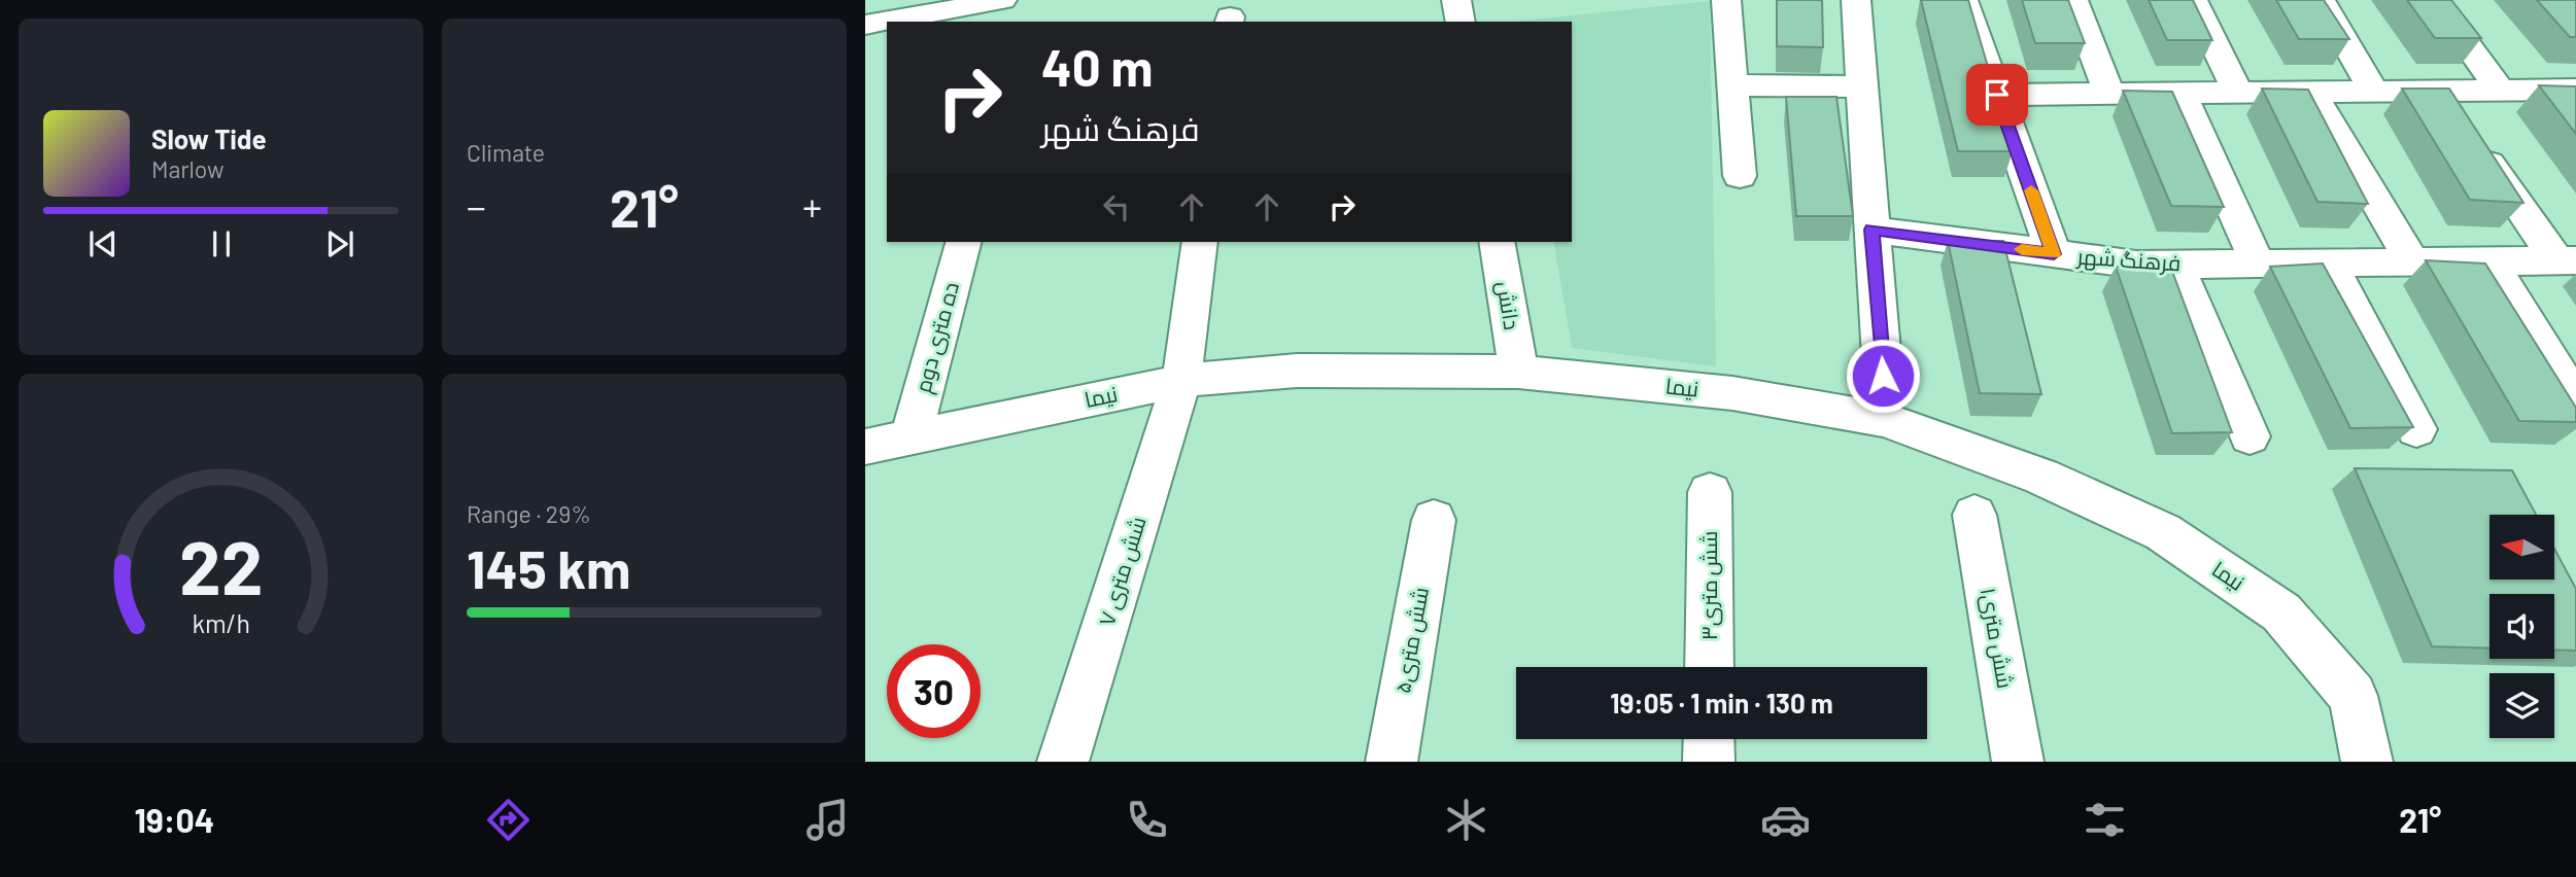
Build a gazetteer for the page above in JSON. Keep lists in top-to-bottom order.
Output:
{
  "streets": {
    "street": [
      "فرهنگ شهر",
      "دانش",
      "ده متری دوم",
      "نیما",
      "۷ شش متری",
      "شش متری۳",
      "شش متری۱",
      "۵شش متری"
    ]
  },
  "crossings": [
    ["دانش", "نیما"],
    ["ده متری دوم", "نیما"],
    ["نیما", "۷ شش متری"]
  ],
  "north": "left",
  "page": {
    "tile": [
      "Climate",
      ["Range · 29%", "145 km"]
    ],
    "turn": ["40 m", "فرهنگ شهر"],
    "song": ["Slow Tide", "Marlow"],
    "heat": ["−", "21°", "+"],
    "limit": "30",
    "trip": "19:05 · 1 min · 130 m",
    "tabs": ["19:04", "21°"],
    "gauge": ["22", "km/h"]
  }
}
